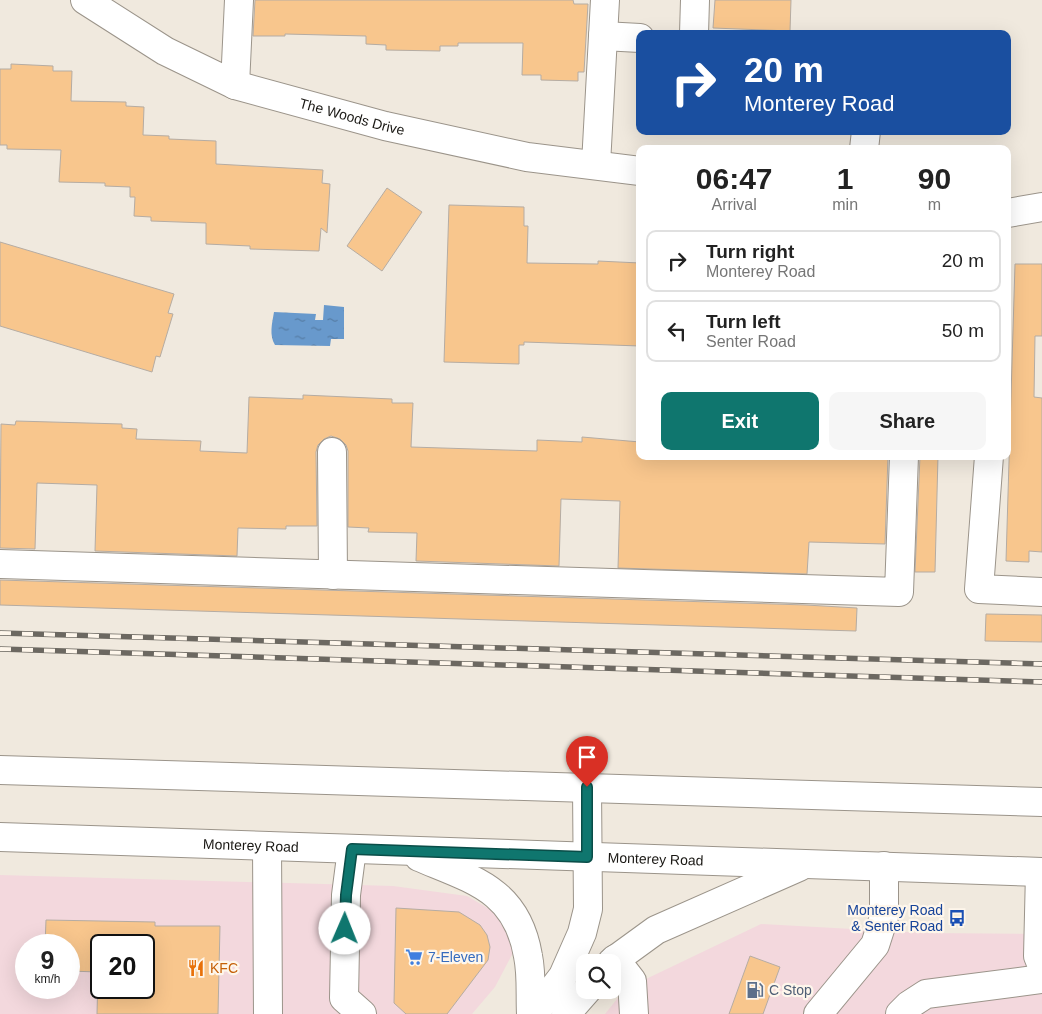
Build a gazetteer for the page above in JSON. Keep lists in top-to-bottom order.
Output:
{
  "streets": {
    "main road": ["The Woods Drive", "Monterey Road"]
  },
  "places": {
    "bus stop": ["Monterey Road & Senter Road"],
    "supermarket": ["7-Eleven"],
    "restaurant": ["KFC"],
    "fuel station": ["C Stop"]
  },
  "page": {
    "turn": ["20 m", "Monterey Road"],
    "eta": [
      "06:47",
      "Arrival",
      "1",
      "min",
      "90",
      "m"
    ],
    "list": [
      {
        "name": "Turn right",
        "note": "Monterey Road",
        "value": "20 m"
      },
      {
        "name": "Turn left",
        "note": "Senter Road",
        "value": "50 m"
      }
    ],
    "buttons": ["Exit", "Share"],
    "speed": "9 km/h",
    "limit": "20"
  }
}
